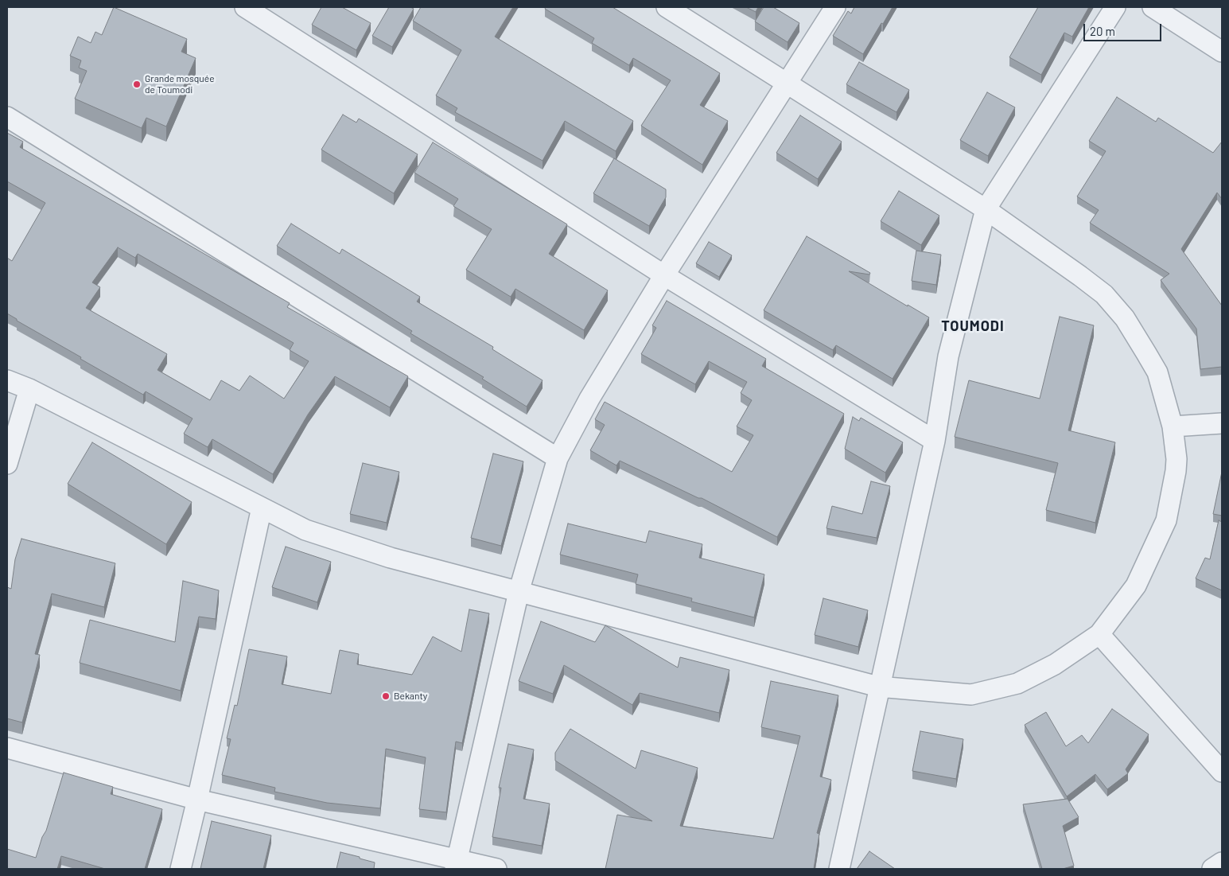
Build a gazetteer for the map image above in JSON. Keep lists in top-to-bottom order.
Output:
{
  "districts": ["TOUMODI"],
  "places": ["Grande mosquée de Toumodi", "Bekanty"],
  "scale_bar": "20 m"
}
